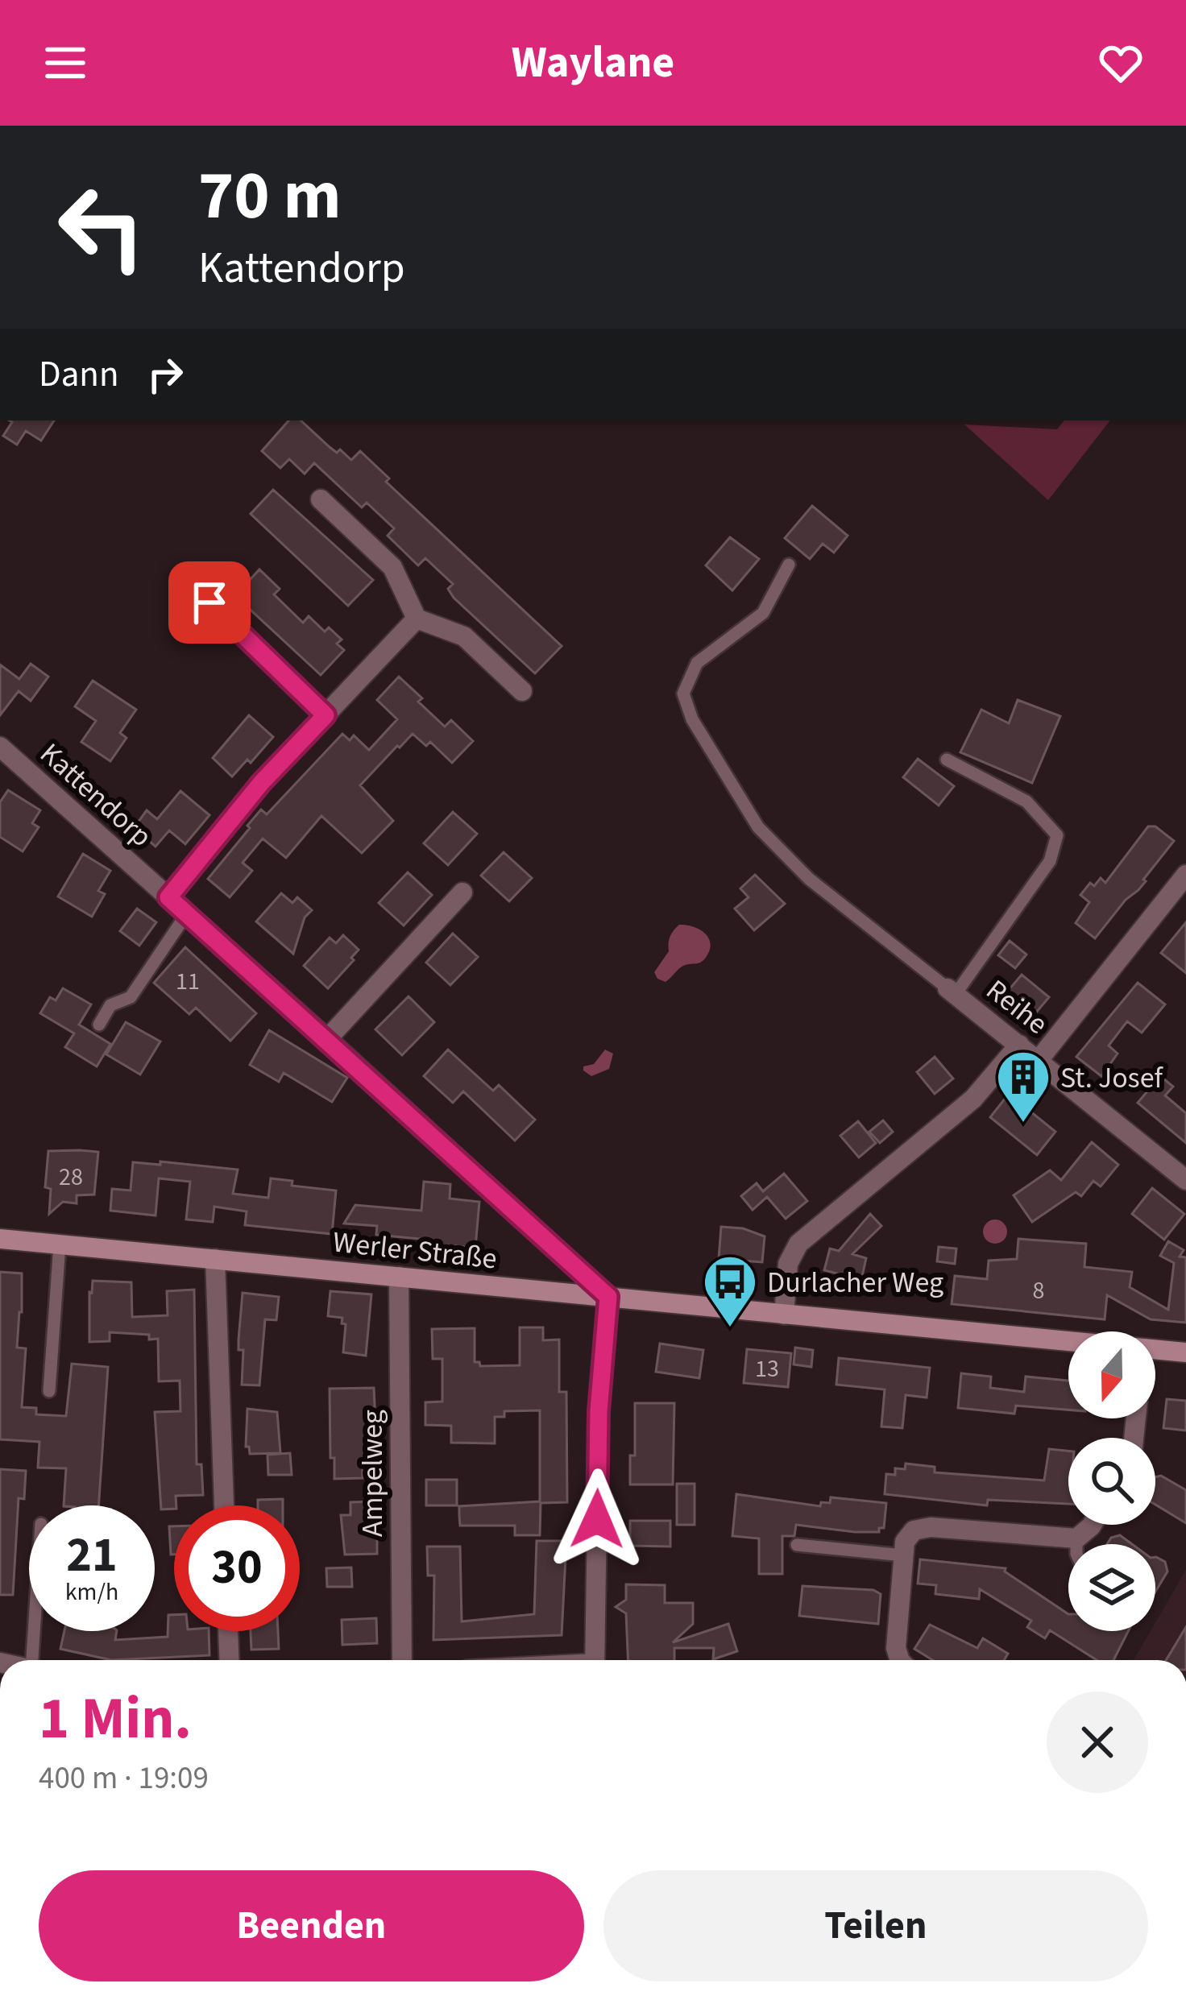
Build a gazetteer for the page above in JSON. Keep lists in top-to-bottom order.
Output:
{
  "streets": {
    "main road": ["Werler Straße"],
    "street": ["Kattendorp", "Reihe", "Ampelweg"]
  },
  "crossings": [
    ["Kattendorp", "Werler Straße"],
    ["Werler Straße", "Ampelweg"]
  ],
  "places": {
    "building": ["St. Josef"],
    "bus stop": ["Durlacher Weg"]
  },
  "house_numbers": [
    "11",
    "28",
    "8",
    "13"
  ],
  "north": "bottom",
  "page": {
    "header": "Waylane",
    "turn": ["70 m", "Kattendorp"],
    "then": "Dann",
    "speed": "21 km/h",
    "limit": "30",
    "heading": ["1 Min.", "400 m · 19:09"],
    "buttons": ["Beenden", "Teilen"]
  }
}
